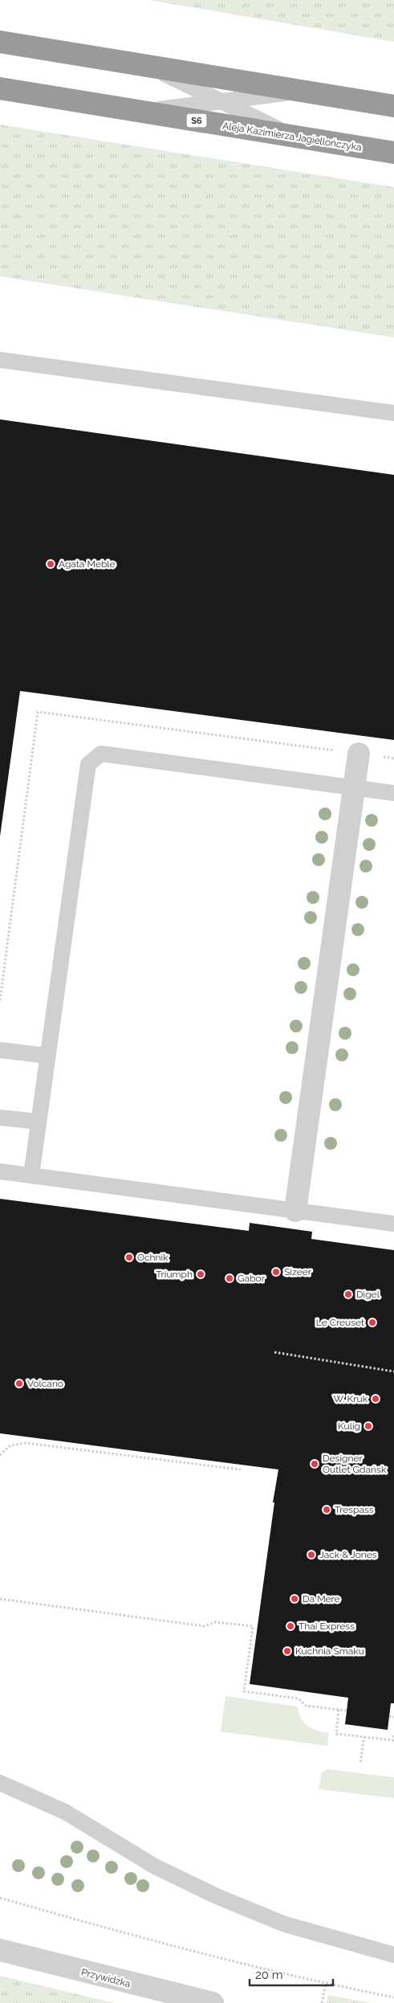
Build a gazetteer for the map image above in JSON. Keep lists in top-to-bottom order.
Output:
{
  "streets": {
    "highway": ["S6", "Aleja Kazimierza Jagiellończyka"],
    "street": ["Przywidzka"]
  },
  "places": [
    "Agata Meble",
    "Ochnik",
    "Sizeer",
    "Triumph",
    "Gabor",
    "Digel",
    "Le Creuset",
    "Volcano",
    "W. Kruk",
    "Kulig",
    "Designer Outlet Gdańsk",
    "Trespass",
    "Jack & Jones",
    "Da Mere",
    "Thai Express",
    "Kuchnia Smaku"
  ],
  "scale_bar": "20 m"
}
